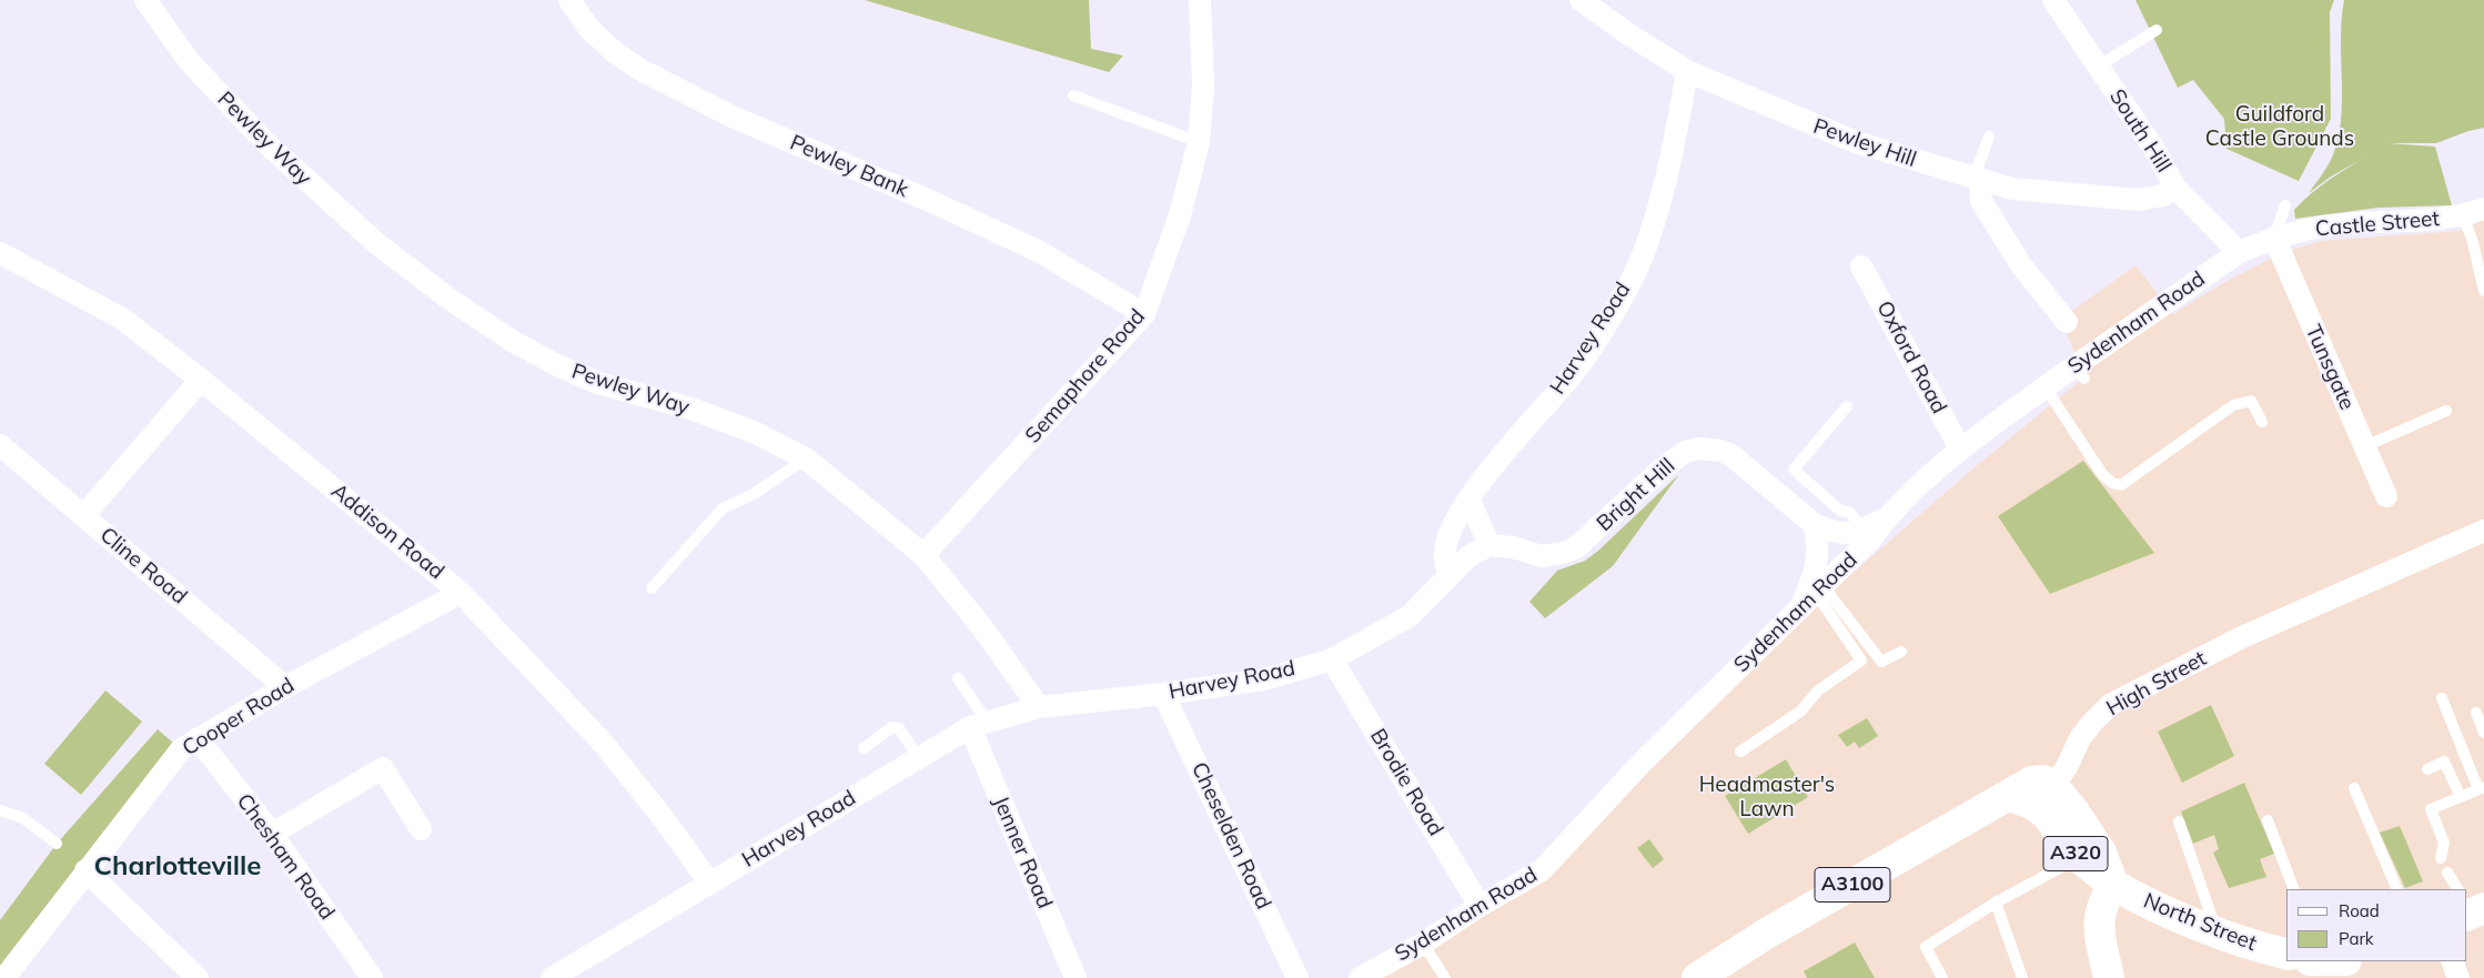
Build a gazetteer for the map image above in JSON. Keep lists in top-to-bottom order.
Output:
{
  "streets": {
    "main road": ["A320", "A3100", "North Street"],
    "street": [
      "South Hill",
      "Pewley Way",
      "Pewley Hill",
      "Pewley Bank",
      "Castle Street",
      "Sydenham Road",
      "Harvey Road",
      "Oxford Road",
      "Tunsgate",
      "Semaphore Road",
      "Bright Hill",
      "Addison Road",
      "Cline Road",
      "High Street",
      "Cooper Road",
      "Brodie Road",
      "Cheselden Road",
      "Jenner Road",
      "Chesham Road"
    ]
  },
  "crossings": [
    ["South Hill", "Pewley Hill"],
    ["South Hill", "Castle Street"],
    ["South Hill", "Sydenham Road"],
    ["Pewley Way", "Harvey Road"],
    ["Pewley Way", "Semaphore Road"],
    ["Pewley Hill", "Harvey Road"],
    ["Pewley Bank", "Semaphore Road"],
    ["Castle Street", "Sydenham Road"],
    ["Castle Street", "Tunsgate"],
    ["Sydenham Road", "Oxford Road"],
    ["Sydenham Road", "Bright Hill"],
    ["Sydenham Road", "Brodie Road"],
    ["Harvey Road", "Addison Road"],
    ["Harvey Road", "Brodie Road"],
    ["Harvey Road", "Cheselden Road"],
    ["Harvey Road", "Jenner Road"],
    ["Addison Road", "Cooper Road"],
    ["Cline Road", "Cooper Road"],
    ["High Street", "A320"],
    ["High Street", "A3100"],
    ["Cooper Road", "Chesham Road"],
    ["A320", "A3100"],
    ["A320", "North Street"],
    ["A3100", "North Street"]
  ],
  "districts": ["Charlotteville"],
  "parks": ["Guildford Castle Grounds", "Headmaster's Lawn"],
  "legend": ["Road", "Park"]
}
